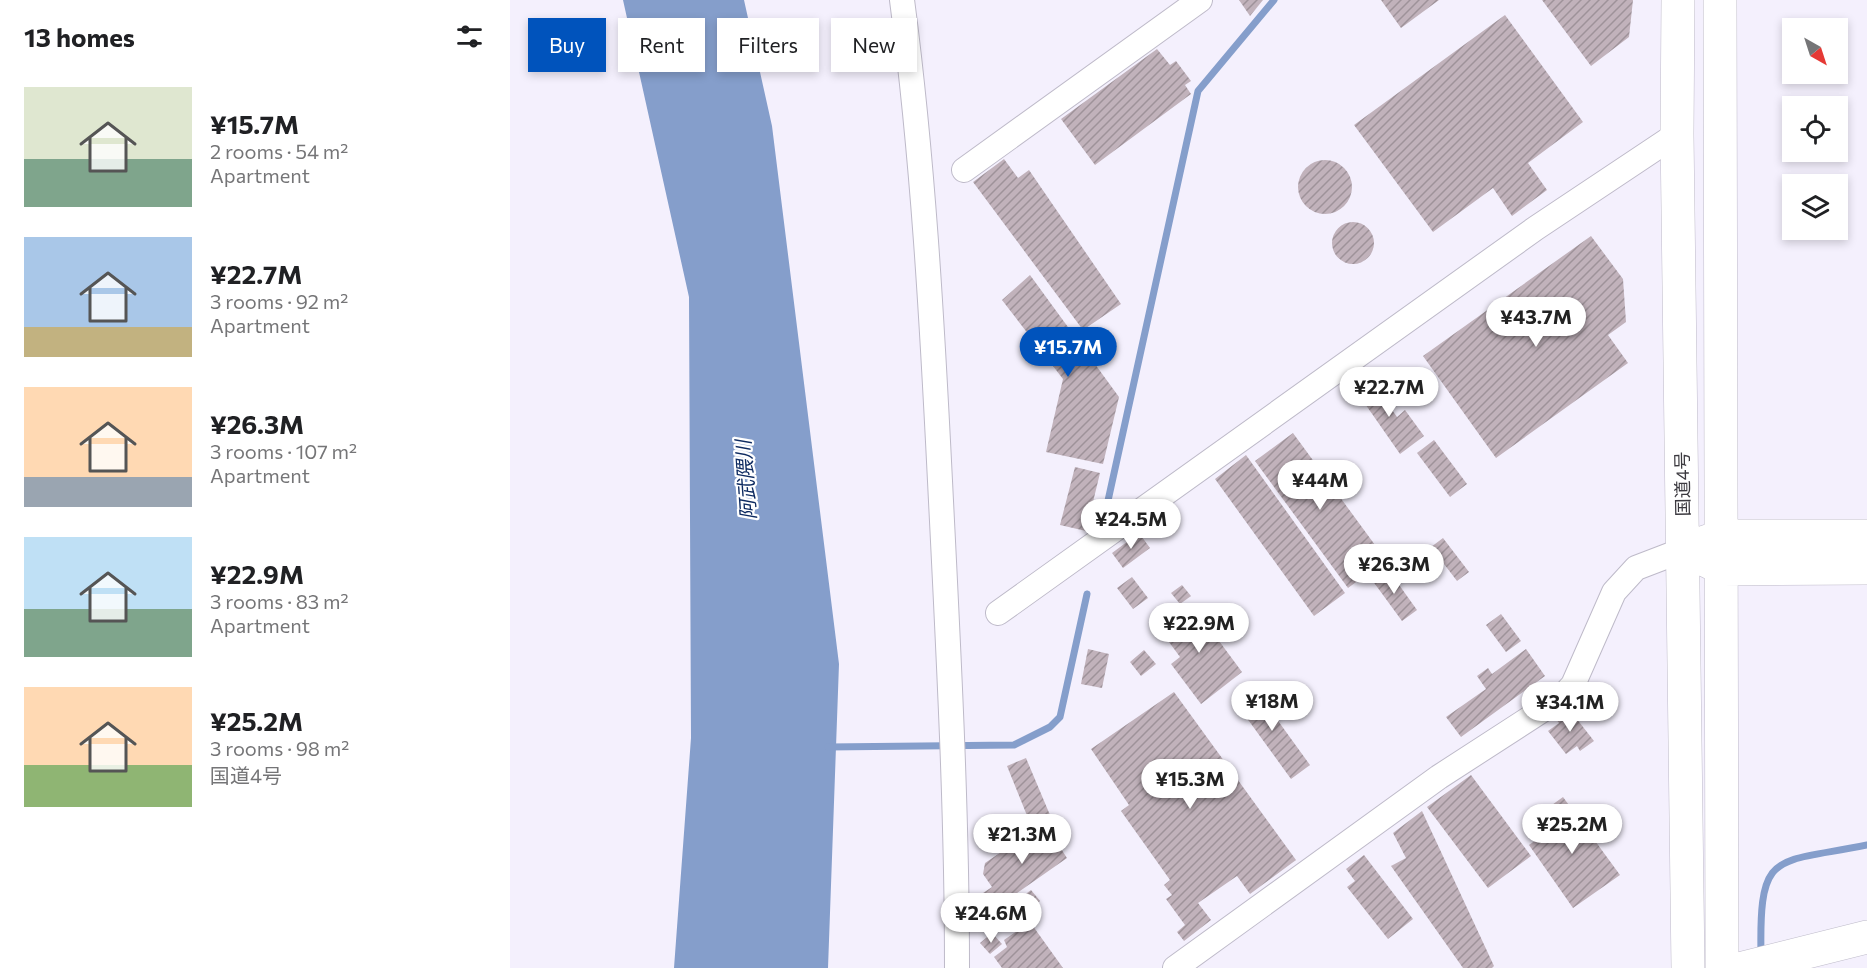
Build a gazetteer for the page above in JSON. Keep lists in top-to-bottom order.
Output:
{
  "streets": {
    "highway": ["国道4号"]
  },
  "water": ["阿武隈川"],
  "north": "bottom right",
  "page": {
    "heading": "13 homes",
    "chip": [
      "Buy",
      "Rent",
      "Filters",
      "New"
    ],
    "list": [
      {
        "name": "¥15.7M",
        "note": "2 rooms · 54 m² · Apartment"
      },
      {
        "name": "¥22.7M",
        "note": "3 rooms · 92 m² · Apartment"
      },
      {
        "name": "¥26.3M",
        "note": "3 rooms · 107 m² · Apartment"
      },
      {
        "name": "¥22.9M",
        "note": "3 rooms · 83 m² · Apartment"
      },
      {
        "name": "¥25.2M",
        "note": "3 rooms · 98 m² · 国道4号"
      }
    ],
    "price": [
      "¥43.7M",
      "¥15.7M",
      "¥22.7M",
      "¥44M",
      "¥24.5M",
      "¥26.3M",
      "¥22.9M",
      "¥18M",
      "¥34.1M",
      "¥15.3M",
      "¥25.2M",
      "¥21.3M",
      "¥24.6M"
    ]
  }
}
